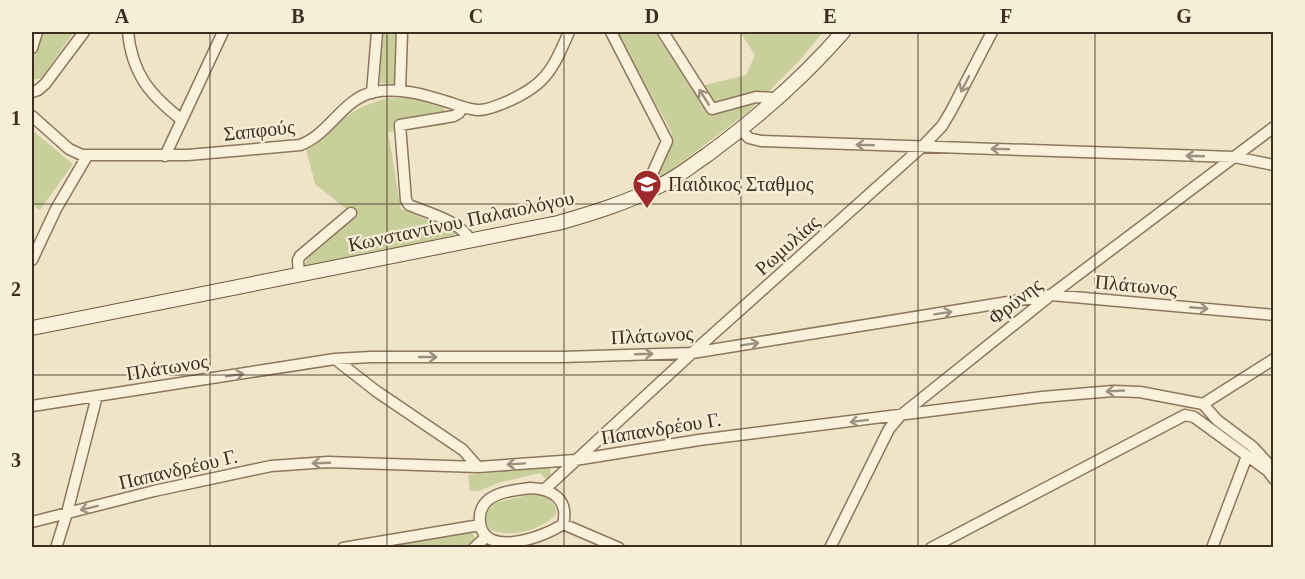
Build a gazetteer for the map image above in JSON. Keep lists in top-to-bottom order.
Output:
{
  "streets": {
    "street": [
      "Σαπφούς",
      "Κωνσταντίνου Παλαιολόγου",
      "Ρωμυλίας",
      "Πλάτωνος",
      "Φρύνης",
      "Παπανδρέου Γ."
    ]
  },
  "crossings": [
    ["Ρωμυλίας", "Πλάτωνος"],
    ["Ρωμυλίας", "Παπανδρέου Γ."],
    ["Πλάτωνος", "Φρύνης"],
    ["Φρύνης", "Παπανδρέου Γ."]
  ],
  "one_way": ["Πλάτωνος"],
  "places": {
    "school or university": ["Παιδικος Σταθμος"]
  },
  "grid": {
    "columns": [
      "A",
      "B",
      "C",
      "D",
      "E",
      "F",
      "G"
    ],
    "rows": ["1", "2", "3"]
  }
}
